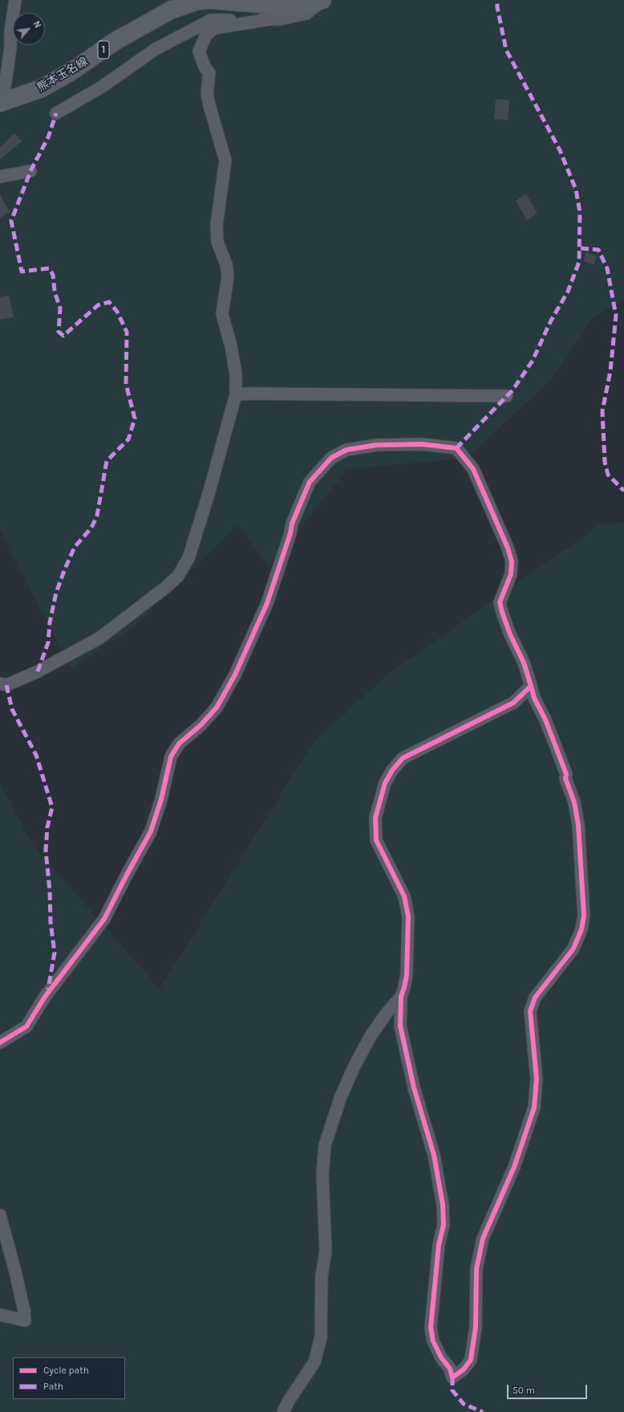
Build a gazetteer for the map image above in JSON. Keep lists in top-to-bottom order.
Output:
{
  "streets": {
    "main road": ["1", "熊本玉名線"]
  },
  "legend": ["Cycle path", "Path"],
  "scale_bar": "50 m",
  "north": "top right"
}
